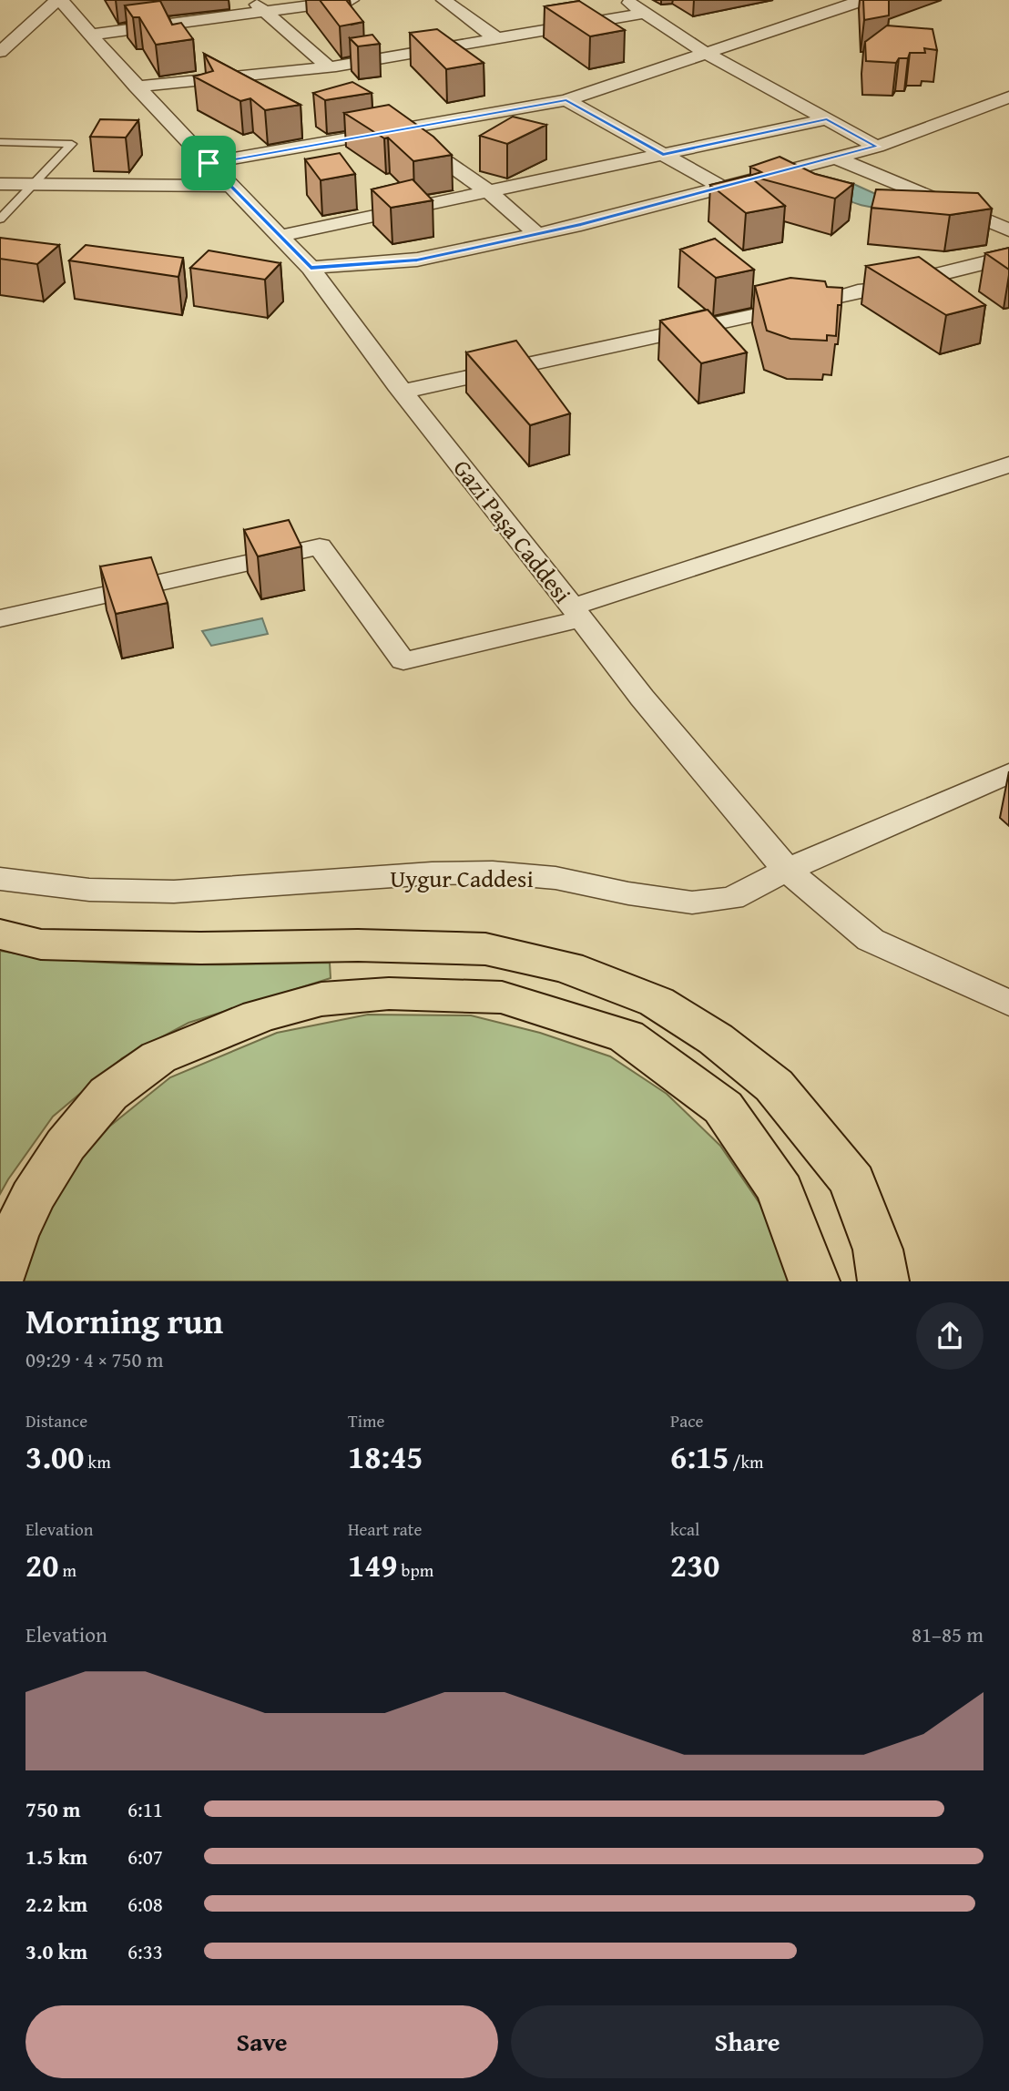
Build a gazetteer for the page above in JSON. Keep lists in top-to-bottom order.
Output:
{
  "streets": {
    "street": ["Gazi Paşa Caddesi", "Uygur Caddesi"]
  },
  "crossings": [
    ["Gazi Paşa Caddesi", "Uygur Caddesi"]
  ],
  "page": {
    "heading": ["Morning run", "09:29 · 4 × 750 m"],
    "stats": [
      ["Distance", "3.00 km"],
      ["Time", "18:45"],
      ["Pace", "6:15 /km"],
      ["Elevation", "20 m"],
      ["Heart rate", "149 bpm"],
      ["kcal", "230"]
    ],
    "chart": ["Elevation", "81–85 m"],
    "list": [
      {
        "name": "750 m",
        "note": "6:11"
      },
      {
        "name": "1.5 km",
        "note": "6:07"
      },
      {
        "name": "2.2 km",
        "note": "6:08"
      },
      {
        "name": "3.0 km",
        "note": "6:33"
      }
    ],
    "buttons": ["Save", "Share"]
  }
}
